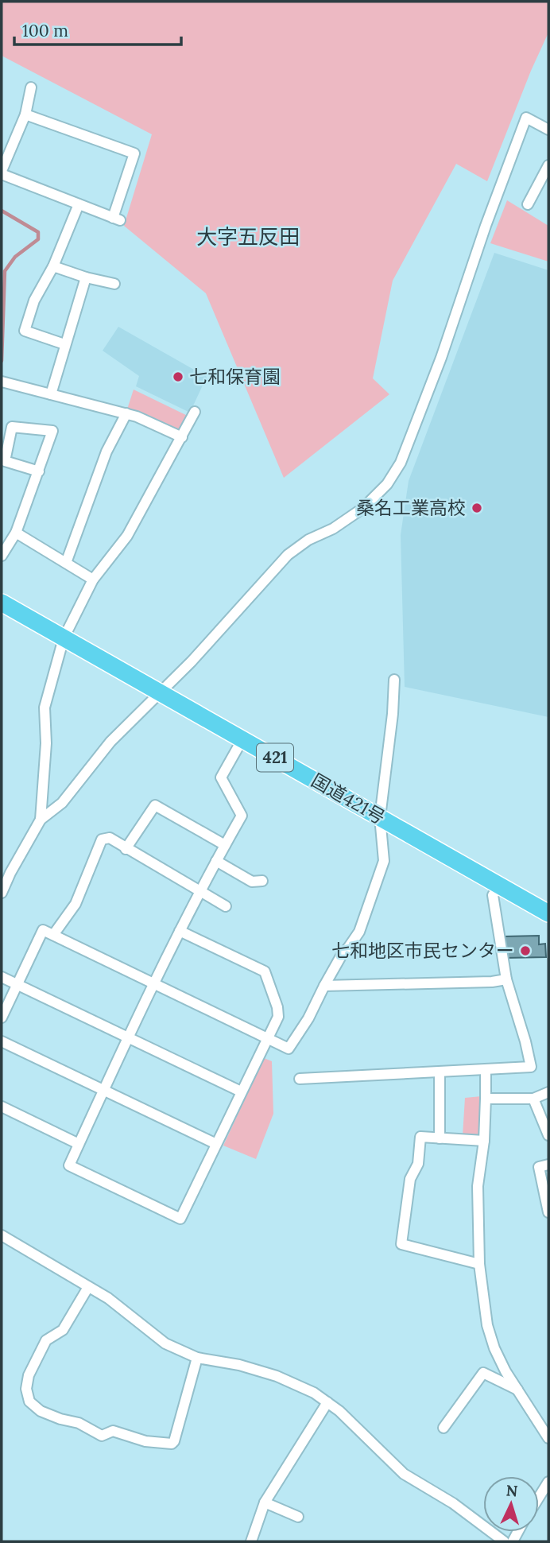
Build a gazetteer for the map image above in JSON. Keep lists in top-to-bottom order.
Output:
{
  "streets": {
    "highway": ["421", "国道421号"]
  },
  "districts": ["大字五反田"],
  "places": ["七和保育園", "桑名工業高校", "七和地区市民センター"],
  "scale_bar": "100 m",
  "north": "top"
}
